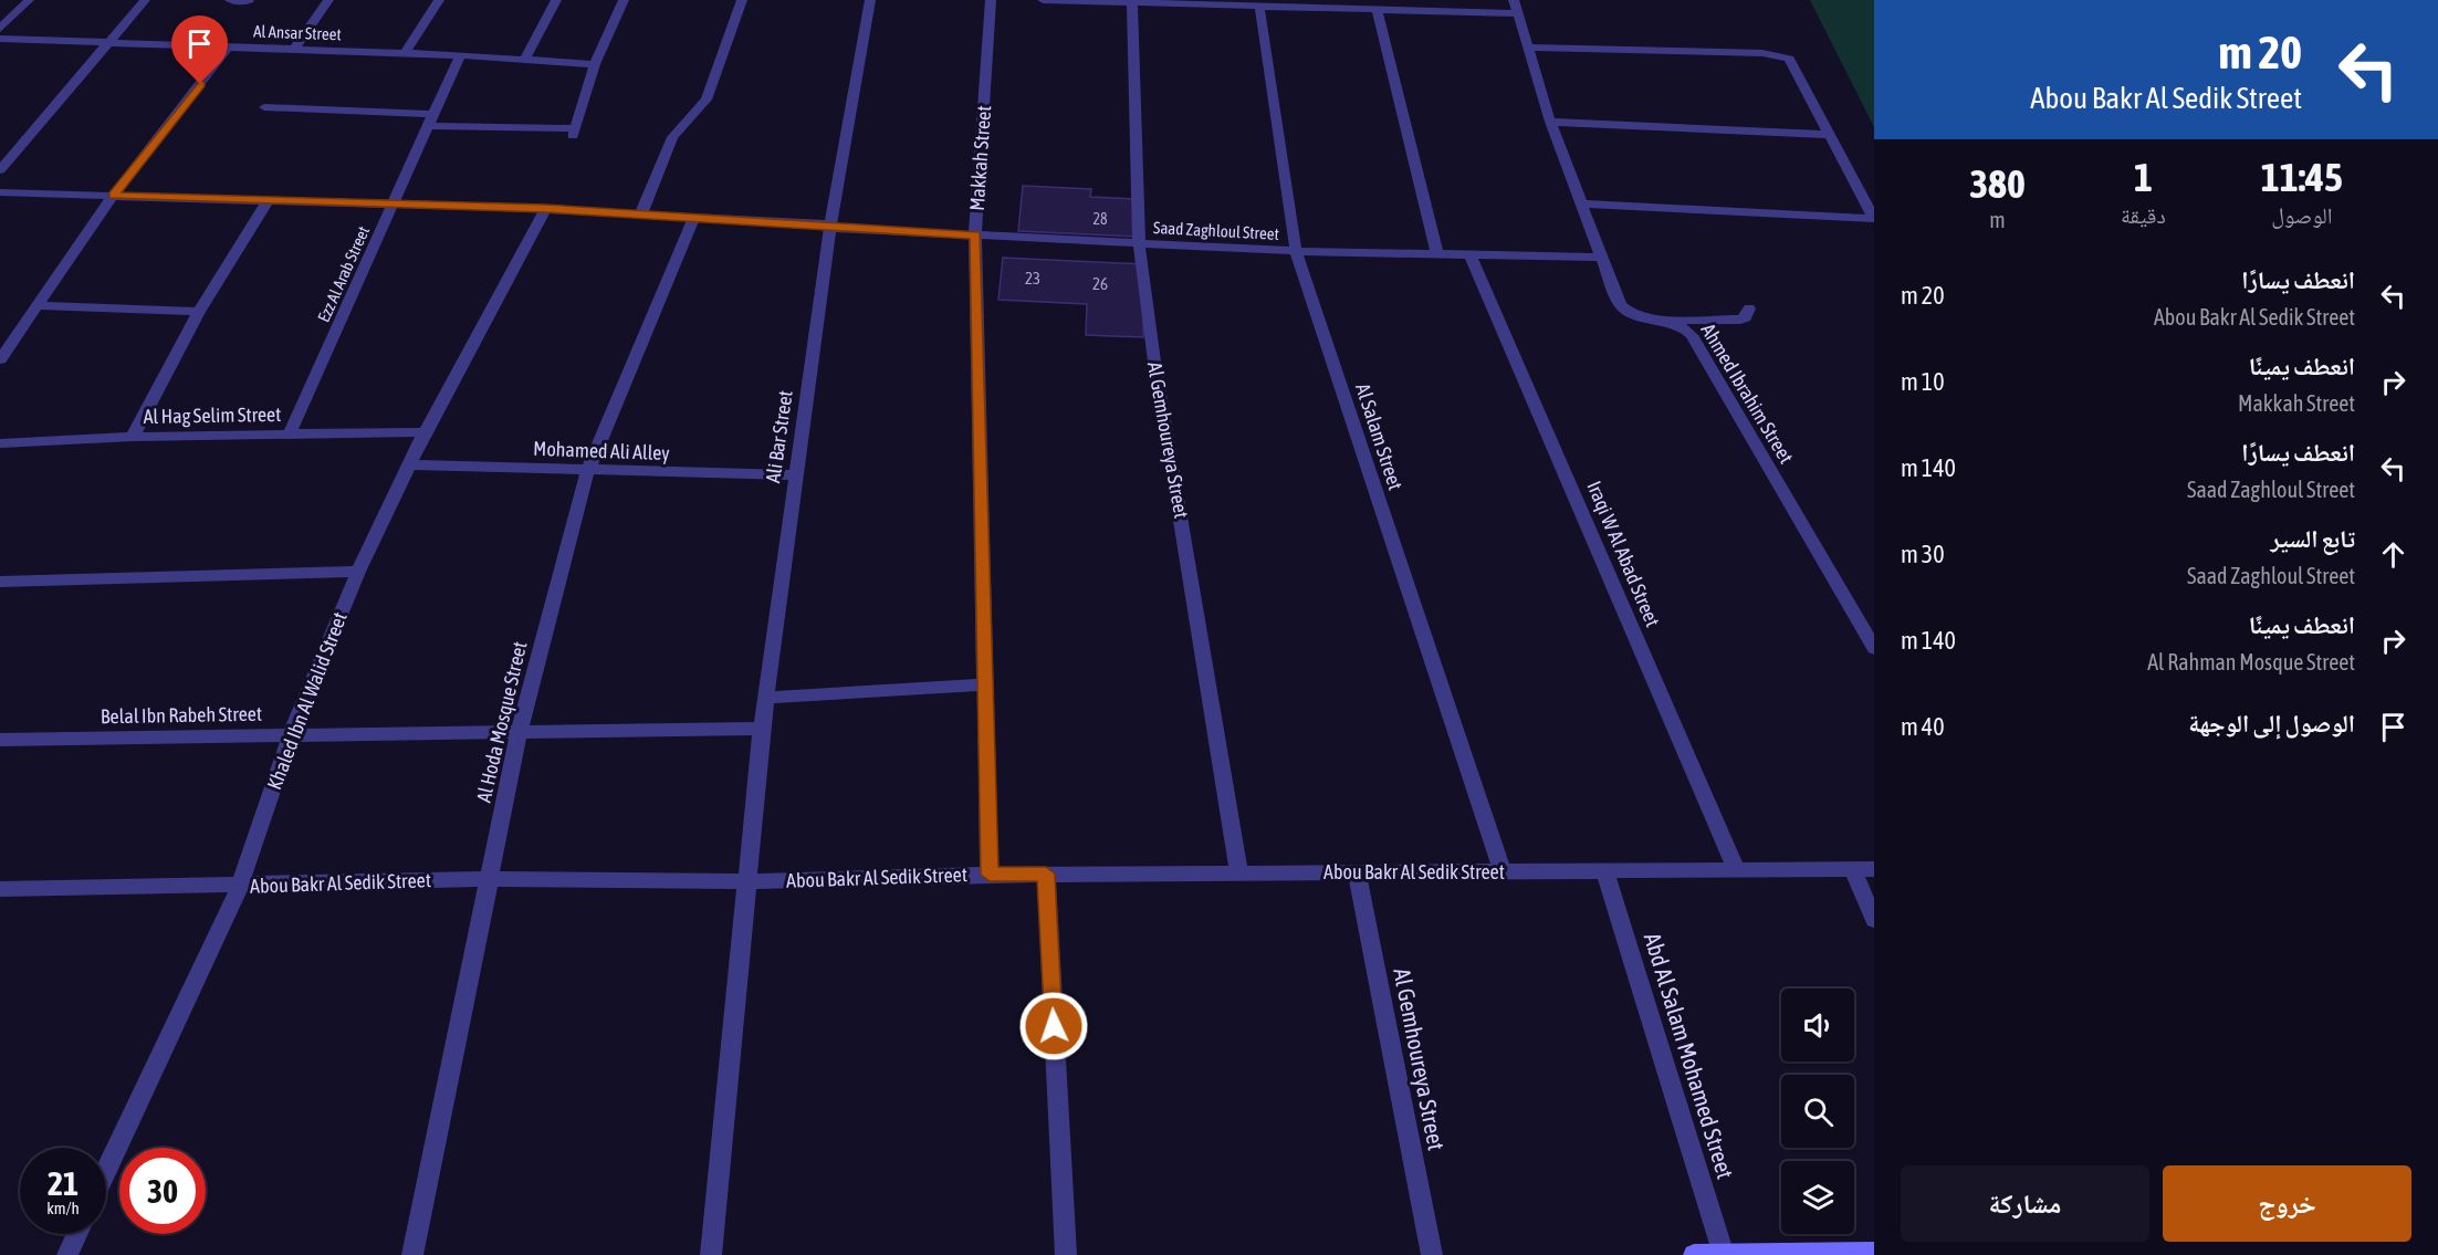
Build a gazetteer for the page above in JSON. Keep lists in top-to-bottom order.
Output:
{
  "streets": {
    "street": [
      "Al Ansar Street",
      "Makkah Street",
      "Saad Zaghloul Street",
      "Ezz Al Arab Street",
      "Ahmed Ibrahim Street",
      "Al Hag Selim Street",
      "Ali Bar Street",
      "Al Salam Street",
      "Al Gemhoureya Street",
      "Mohamed Ali Alley",
      "Iraqi W Al Abad Street",
      "Khaled Ibn Al Walid Street",
      "Belal Ibn Rabeh Street",
      "Al Hoda Mosque Street",
      "Abou Bakr Al Sedik Street",
      "Abd Al Salam Mohamed Street"
    ]
  },
  "crossings": [
    ["Al Ansar Street", "Ezz Al Arab Street"],
    ["Makkah Street", "Saad Zaghloul Street"],
    ["Makkah Street", "Abou Bakr Al Sedik Street"],
    ["Saad Zaghloul Street", "Ezz Al Arab Street"],
    ["Saad Zaghloul Street", "Ahmed Ibrahim Street"],
    ["Saad Zaghloul Street", "Ali Bar Street"],
    ["Saad Zaghloul Street", "Al Salam Street"],
    ["Saad Zaghloul Street", "Al Gemhoureya Street"],
    ["Saad Zaghloul Street", "Iraqi W Al Abad Street"],
    ["Saad Zaghloul Street", "Khaled Ibn Al Walid Street"],
    ["Saad Zaghloul Street", "Al Hoda Mosque Street"],
    ["Ezz Al Arab Street", "Al Hag Selim Street"],
    ["Al Hag Selim Street", "Khaled Ibn Al Walid Street"],
    ["Ali Bar Street", "Mohamed Ali Alley"],
    ["Ali Bar Street", "Belal Ibn Rabeh Street"],
    ["Ali Bar Street", "Abou Bakr Al Sedik Street"],
    ["Al Salam Street", "Abou Bakr Al Sedik Street"],
    ["Al Gemhoureya Street", "Abou Bakr Al Sedik Street"],
    ["Mohamed Ali Alley", "Khaled Ibn Al Walid Street"],
    ["Mohamed Ali Alley", "Al Hoda Mosque Street"],
    ["Iraqi W Al Abad Street", "Abou Bakr Al Sedik Street"],
    ["Khaled Ibn Al Walid Street", "Belal Ibn Rabeh Street"],
    ["Khaled Ibn Al Walid Street", "Abou Bakr Al Sedik Street"],
    ["Belal Ibn Rabeh Street", "Al Hoda Mosque Street"],
    ["Al Hoda Mosque Street", "Abou Bakr Al Sedik Street"],
    ["Abou Bakr Al Sedik Street", "Abd Al Salam Mohamed Street"]
  ],
  "house_numbers": ["28", "23", "26"],
  "page": {
    "turn": ["20 m", "Abou Bakr Al Sedik Street"],
    "eta": [
      "11:45",
      "الوصول",
      "1",
      "دقيقة",
      "380",
      "m"
    ],
    "list": [
      {
        "name": "انعطف يسارًا",
        "note": "Abou Bakr Al Sedik Street",
        "value": "20 m"
      },
      {
        "name": "انعطف يمينًا",
        "note": "Makkah Street",
        "value": "10 m"
      },
      {
        "name": "انعطف يسارًا",
        "note": "Saad Zaghloul Street",
        "value": "140 m"
      },
      {
        "name": "تابع السير",
        "note": "Saad Zaghloul Street",
        "value": "30 m"
      },
      {
        "name": "انعطف يمينًا",
        "note": "Al Rahman Mosque Street",
        "value": "140 m"
      },
      {
        "name": "الوصول إلى الوجهة",
        "value": "40 m"
      }
    ],
    "speed": "21 km/h",
    "limit": "30",
    "buttons": ["خروج", "مشاركة"]
  }
}
